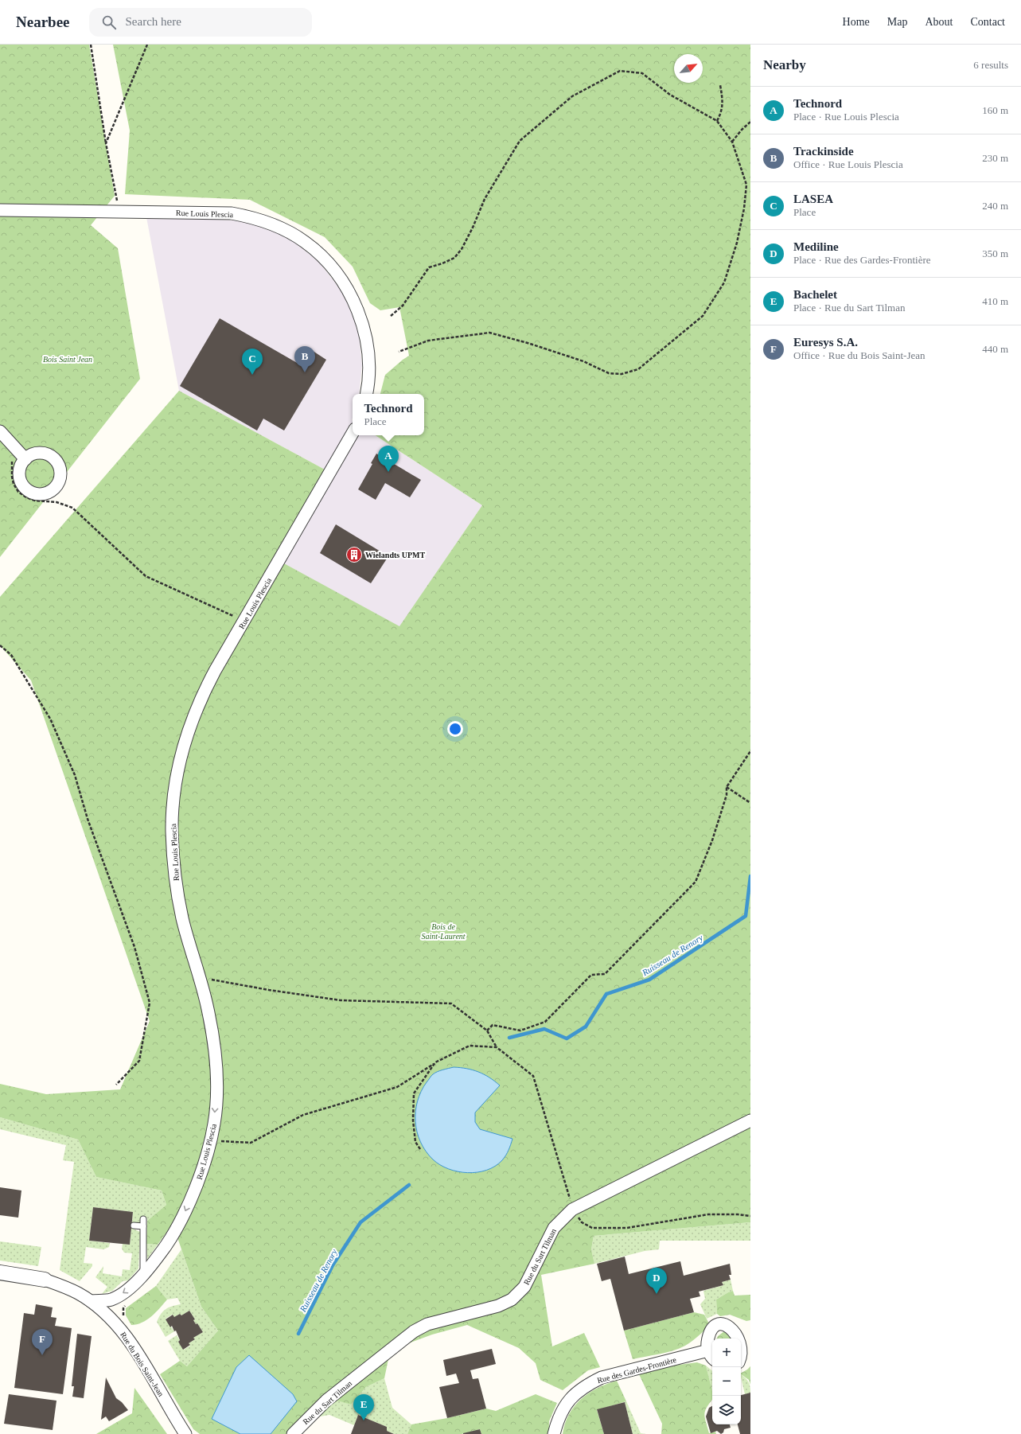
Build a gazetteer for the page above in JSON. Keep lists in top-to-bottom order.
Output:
{
  "streets": {
    "street": [
      "Rue Louis Plescia",
      "Rue du Sart Tilman",
      "Rue du Bois Saint-Jean",
      "Rue des Gardes-Frontière"
    ]
  },
  "crossings": [
    ["Rue Louis Plescia", "Rue du Bois Saint-Jean"]
  ],
  "water": ["Ruisseau de Renory"],
  "parks": ["Bois Saint Jean", "Bois de Saint-Laurent"],
  "places": {
    "building": ["Wielandts UPMT"]
  },
  "north": "top right",
  "page": {
    "header": "Nearbee",
    "search": "Search here",
    "nav": [
      "Home",
      "Map",
      "About",
      "Contact"
    ],
    "heading": ["Nearby", "6 results"],
    "list": [
      {
        "mark": "A",
        "name": "Technord",
        "note": "Place · Rue Louis Plescia",
        "value": "160 m"
      },
      {
        "mark": "B",
        "name": "Trackinside",
        "note": "Office · Rue Louis Plescia",
        "value": "230 m"
      },
      {
        "mark": "C",
        "name": "LASEA",
        "note": "Place",
        "value": "240 m"
      },
      {
        "mark": "D",
        "name": "Mediline",
        "note": "Place · Rue des Gardes-Frontière",
        "value": "350 m"
      },
      {
        "mark": "E",
        "name": "Bachelet",
        "note": "Place · Rue du Sart Tilman",
        "value": "410 m"
      },
      {
        "mark": "F",
        "name": "Euresys S.A.",
        "note": "Office · Rue du Bois Saint-Jean",
        "value": "440 m"
      }
    ],
    "pins": [
      "B",
      "C",
      "A",
      "D",
      "F",
      "E"
    ],
    "popup": ["Technord", "Place"],
    "map_buttons": ["+", "−"]
  }
}
